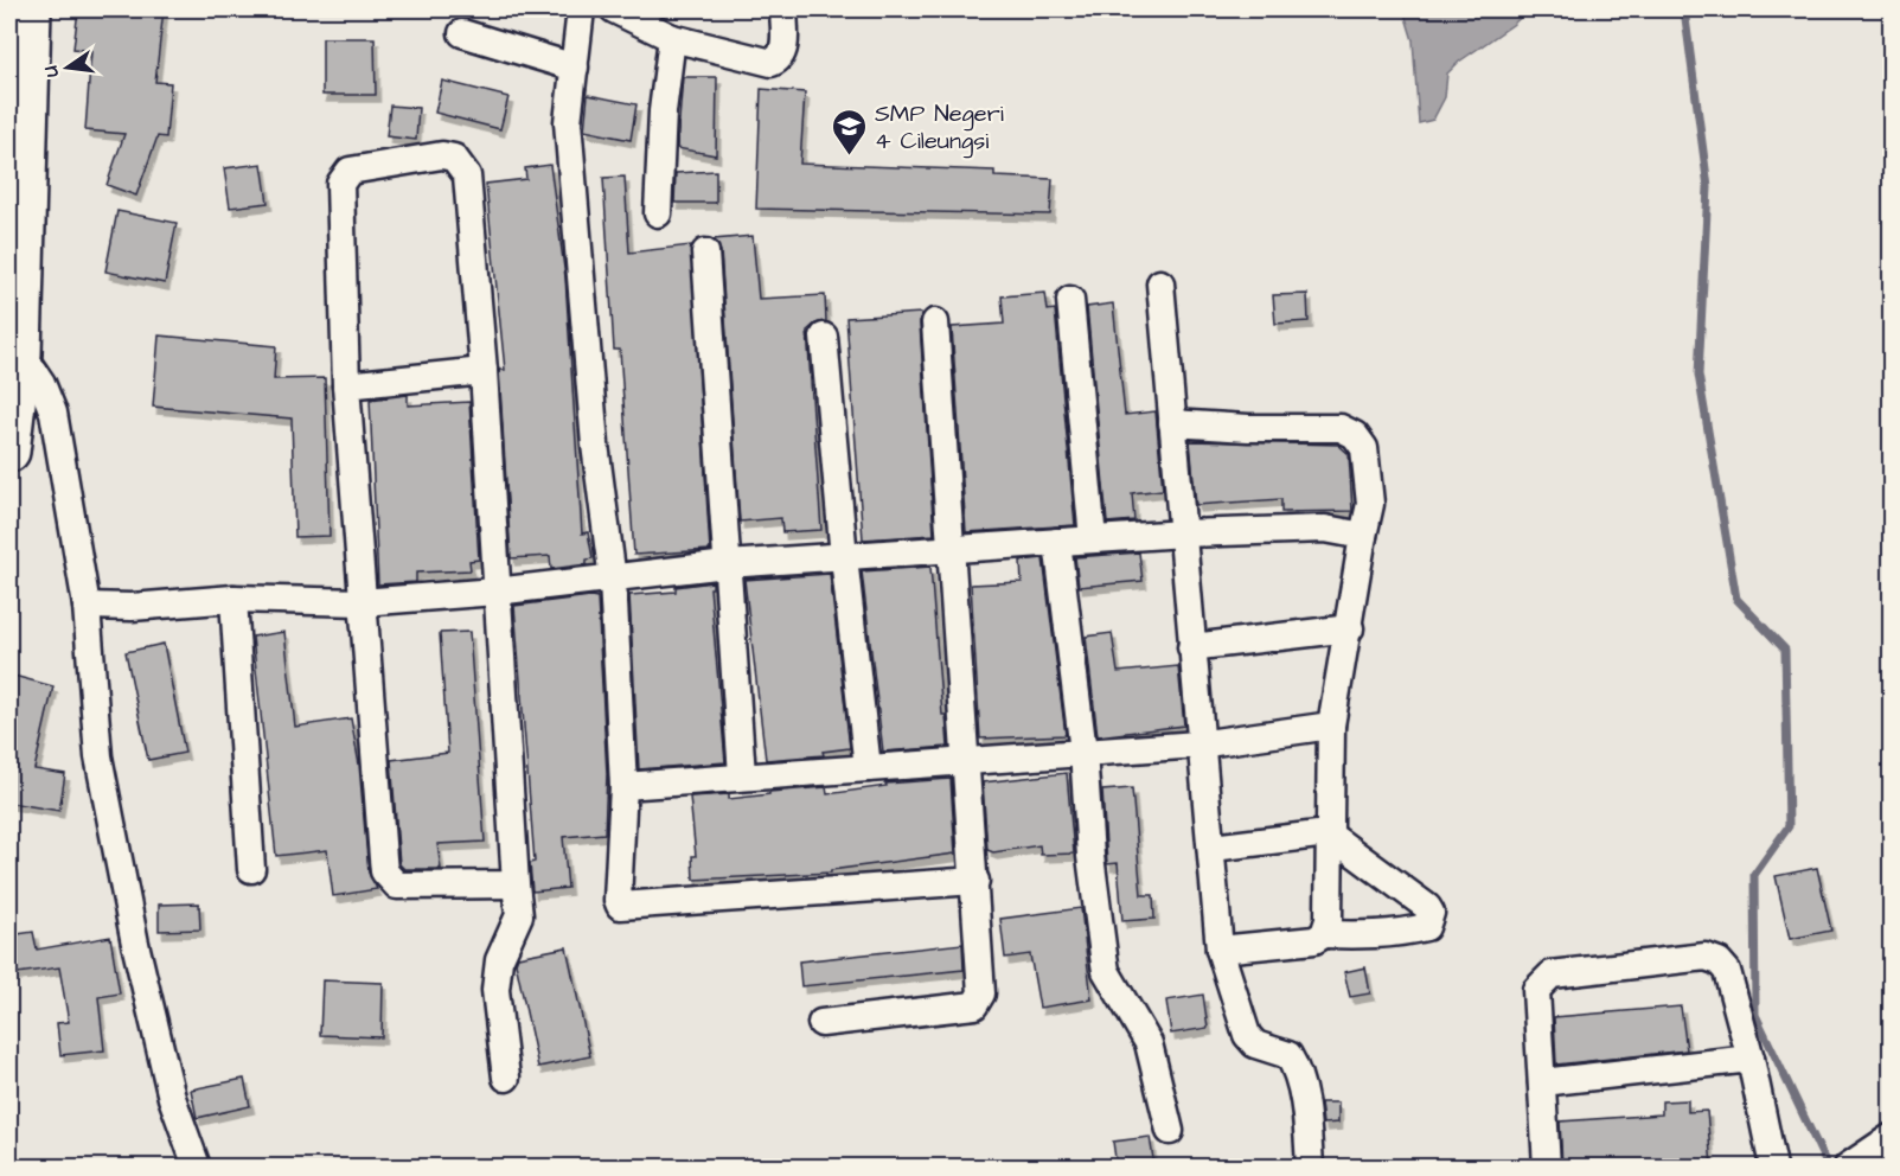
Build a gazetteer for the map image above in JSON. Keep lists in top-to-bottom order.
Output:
{
  "places": {
    "school or university": ["SMP Negeri 4 Cileungsi"]
  },
  "north": "left"
}
